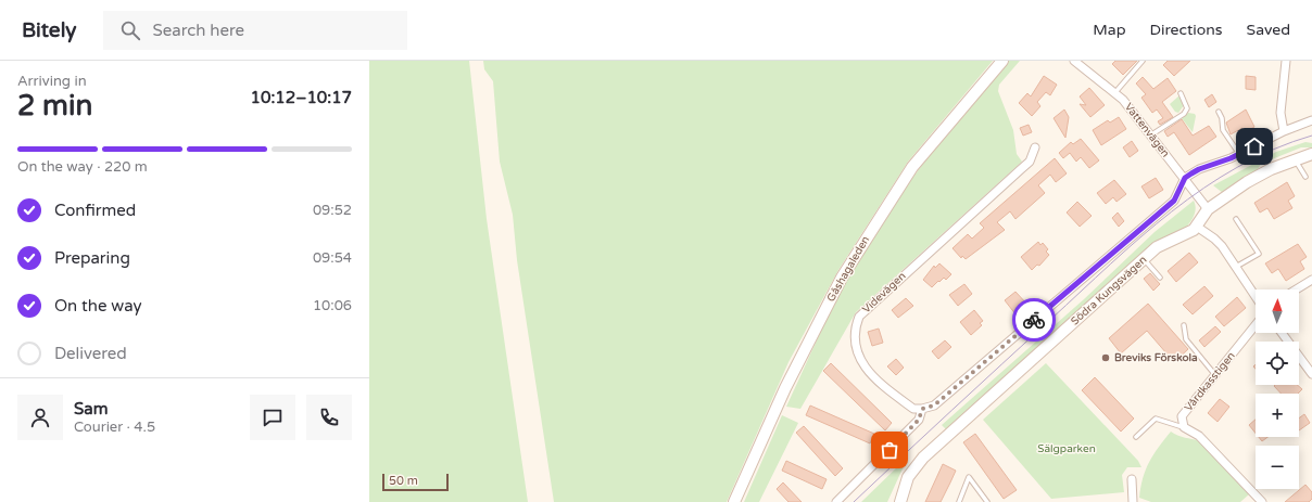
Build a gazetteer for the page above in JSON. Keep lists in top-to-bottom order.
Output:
{
  "streets": {
    "street": [
      "Vattenvägen",
      "Gåshagaleden",
      "Södra Kungsvägen",
      "Videvägen",
      "Vårdkasstigen"
    ]
  },
  "crossings": [
    ["Vattenvägen", "Södra Kungsvägen"]
  ],
  "parks": ["Sälgparken"],
  "places": ["Breviks Förskola"],
  "scale_bar": "50 m",
  "north": "top",
  "page": {
    "header": "Bitely",
    "search": "Search here",
    "nav": ["Map", "Directions", "Saved"],
    "heading": ["2 min", "Arriving in", "10:12–10:17"],
    "panel": ["Sam", "Courier · 4.5"],
    "bar": "On the way · 220 m",
    "list": [
      ["Confirmed", "09:52"],
      ["Preparing", "09:54"],
      ["On the way", "10:06"],
      "Delivered"
    ],
    "map_buttons": ["+", "−"],
    "scale": "50 m"
  }
}
